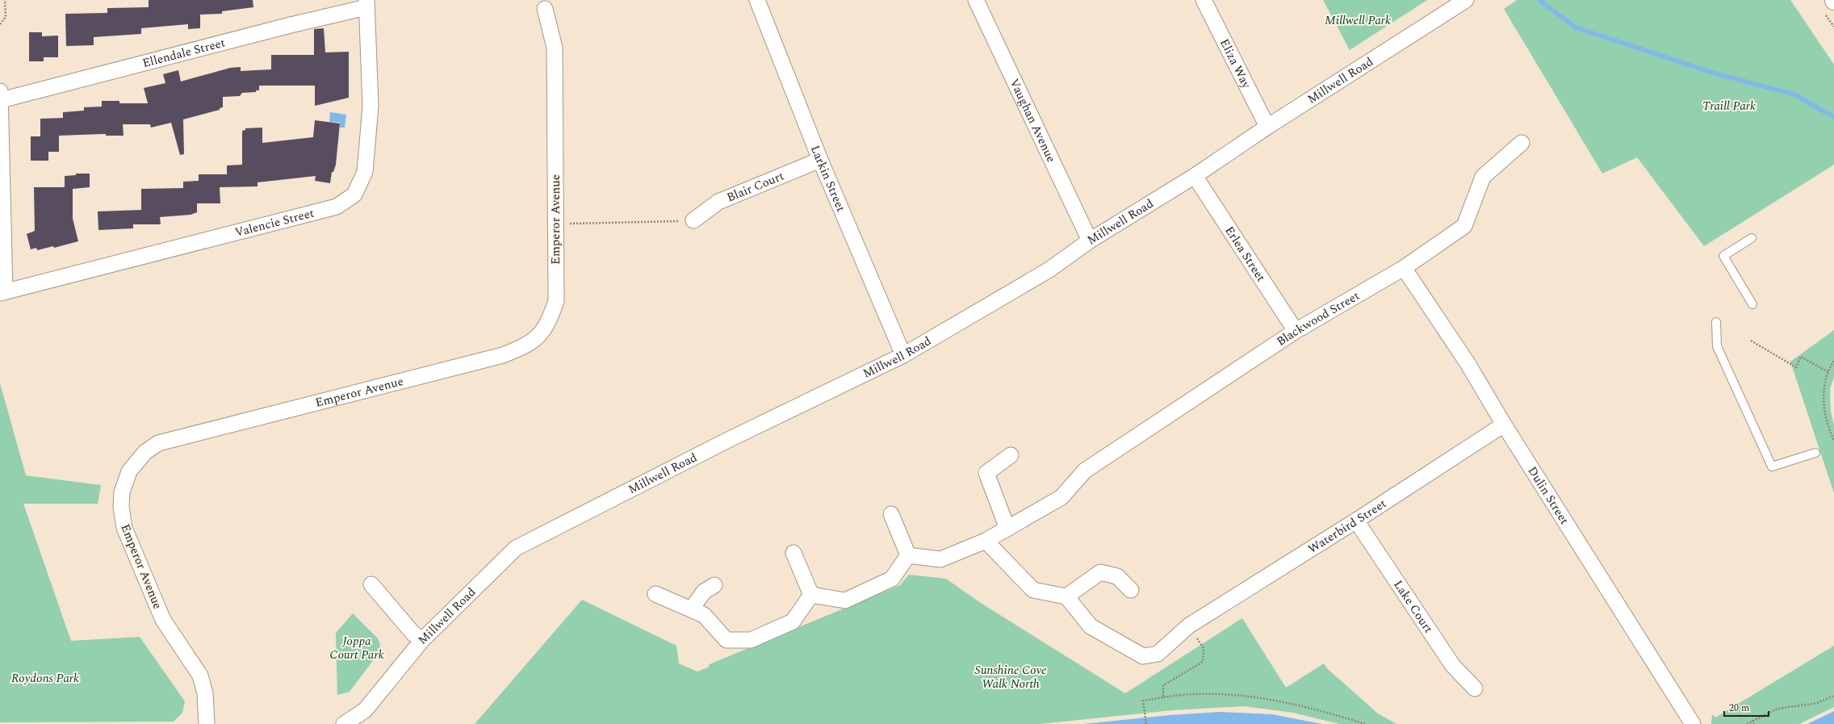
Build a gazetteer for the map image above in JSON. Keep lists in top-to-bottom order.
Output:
{
  "streets": {
    "street": [
      "Ellendale Street",
      "Eliza Way",
      "Millwell Road",
      "Vaughan Avenue",
      "Larkin Street",
      "Blair Court",
      "Emperor Avenue",
      "Valencie Street",
      "Erlea Street",
      "Blackwood Street",
      "Dulin Street",
      "Waterbird Street",
      "Lake Court"
    ]
  },
  "crossings": [
    ["Ellendale Street", "Valencie Street"],
    ["Eliza Way", "Millwell Road"],
    ["Millwell Road", "Vaughan Avenue"],
    ["Millwell Road", "Larkin Street"],
    ["Millwell Road", "Erlea Street"],
    ["Larkin Street", "Blair Court"],
    ["Erlea Street", "Blackwood Street"],
    ["Blackwood Street", "Dulin Street"],
    ["Dulin Street", "Waterbird Street"],
    ["Waterbird Street", "Lake Court"]
  ],
  "parks": [
    "Millwell Park",
    "Traill Park",
    "Joppa Court Park",
    "Sunshine Cove Walk North",
    "Roydons Park"
  ],
  "scale_bar": "20 m"
}
